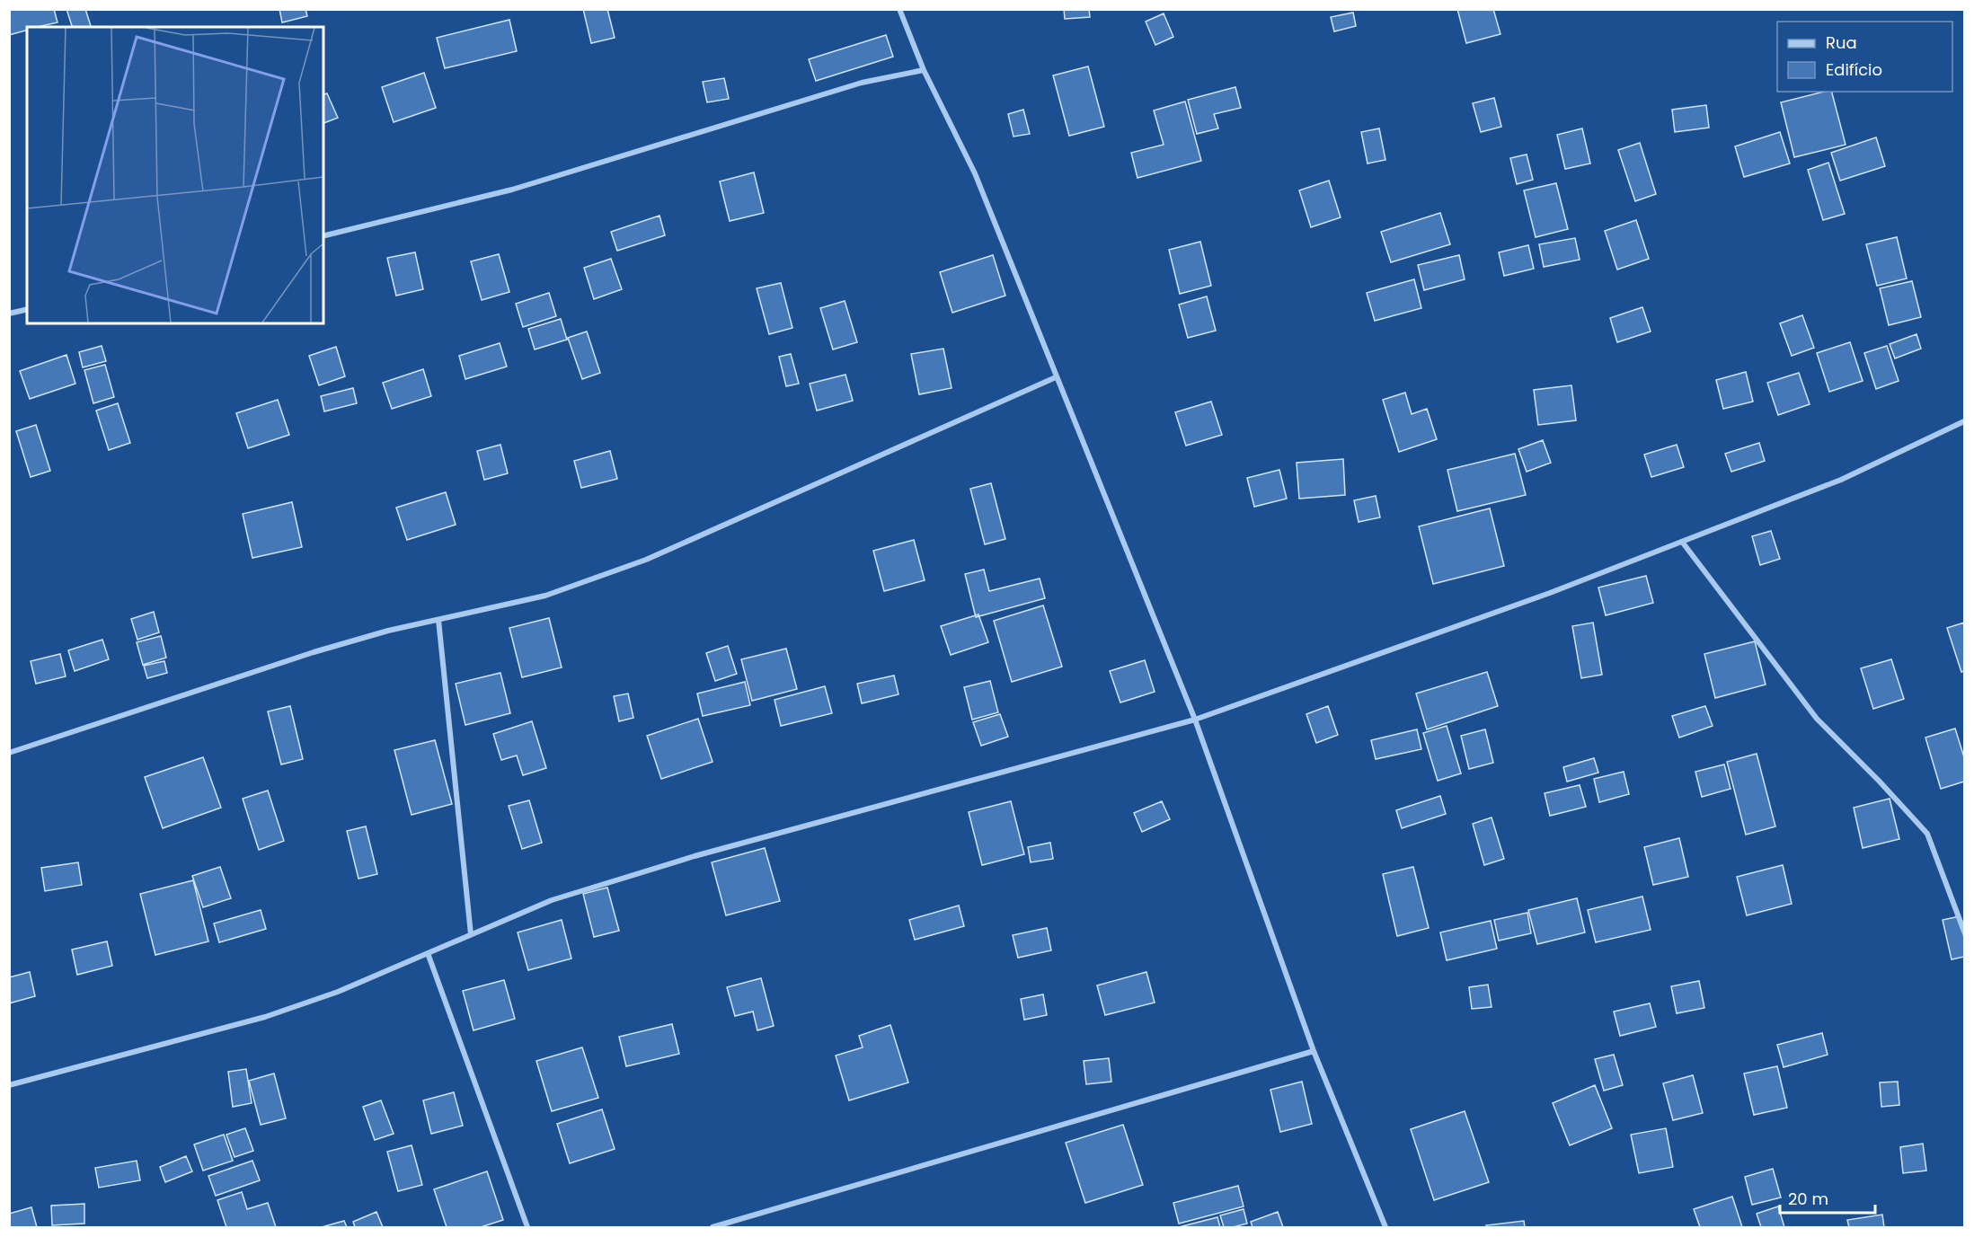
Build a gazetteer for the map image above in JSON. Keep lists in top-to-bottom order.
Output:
{
  "legend": ["Rua", "Edifício"],
  "scale_bar": "20 m"
}
